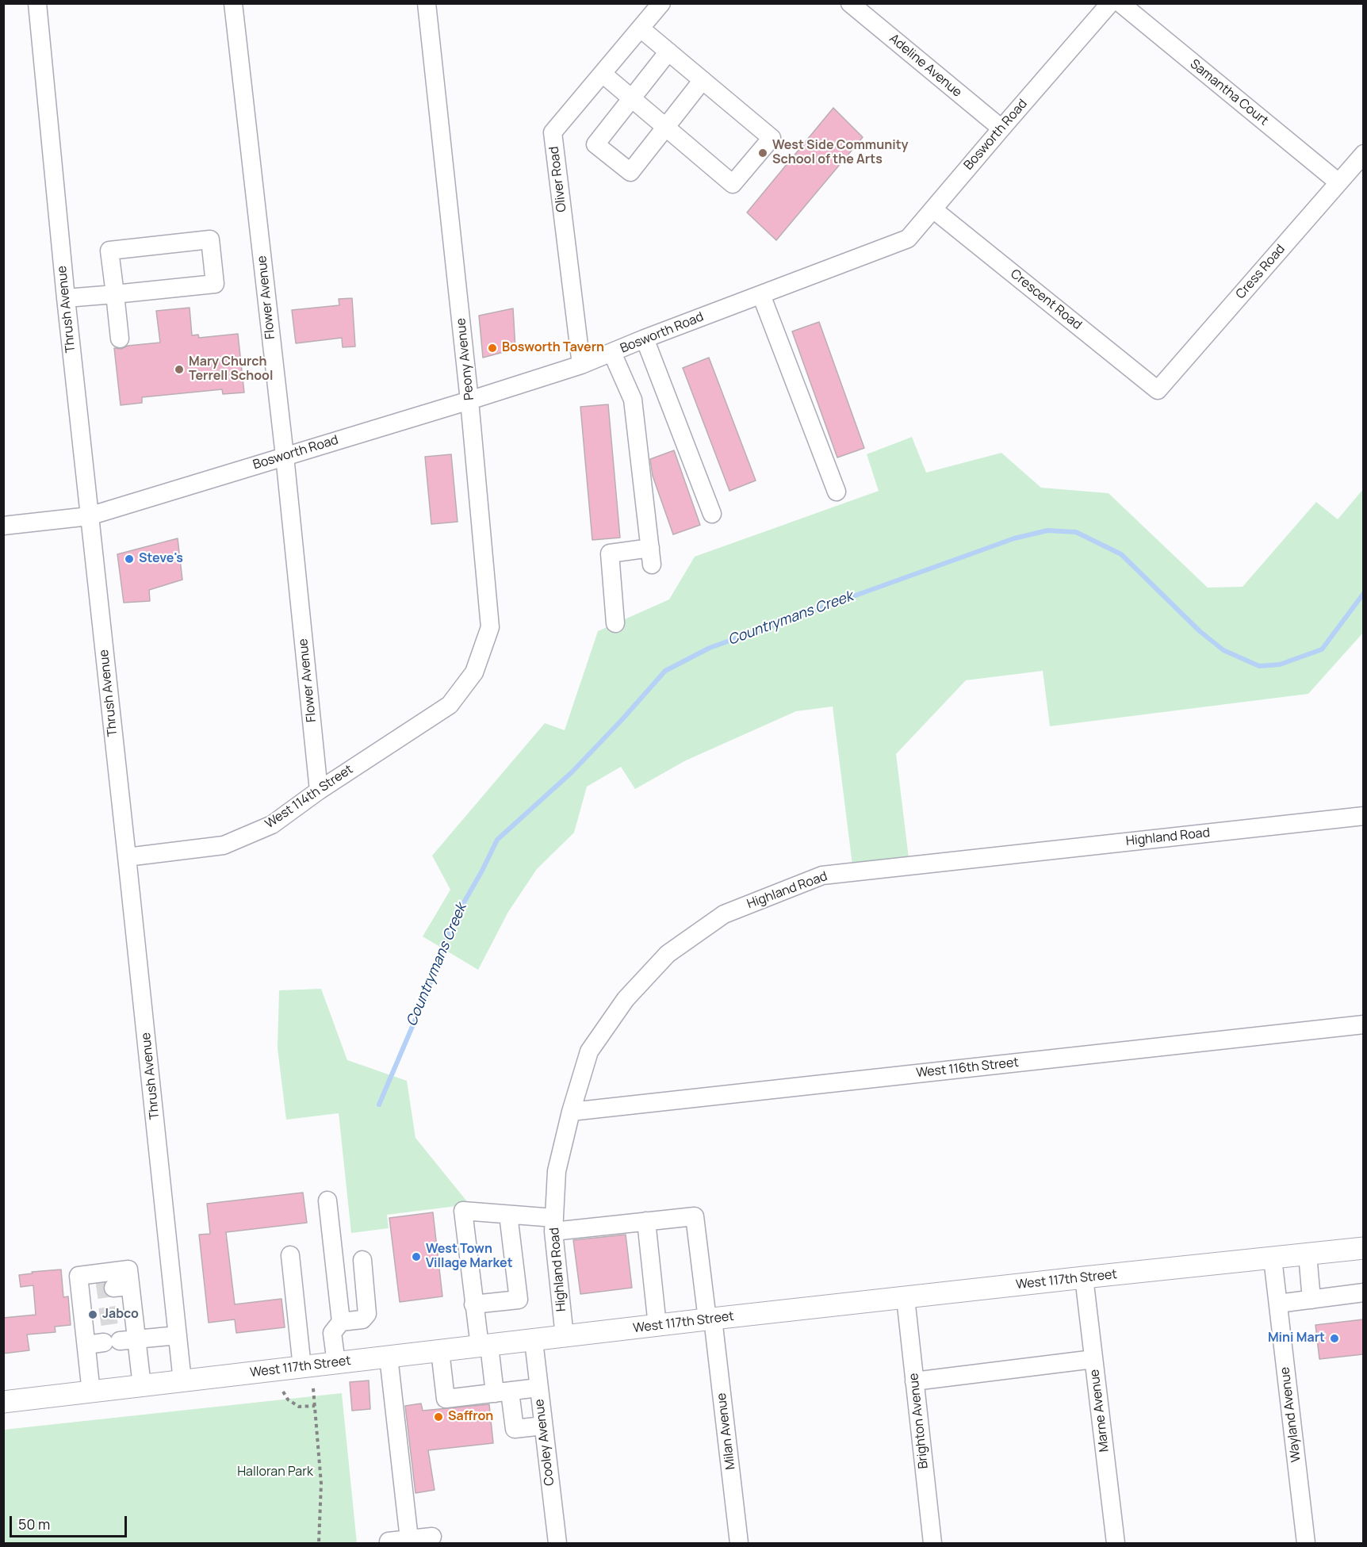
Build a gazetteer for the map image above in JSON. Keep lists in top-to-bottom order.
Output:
{
  "streets": {
    "main road": ["West 117th Street"],
    "street": [
      "Adeline Avenue",
      "Samantha Court",
      "Bosworth Road",
      "Oliver Road",
      "Cress Road",
      "Flower Avenue",
      "Crescent Road",
      "Thrush Avenue",
      "Peony Avenue",
      "West 114th Street",
      "Highland Road",
      "West 116th Street",
      "Marne Avenue",
      "Wayland Avenue",
      "Brighton Avenue",
      "Milan Avenue",
      "Cooley Avenue"
    ]
  },
  "crossings": [
    ["Adeline Avenue", "Bosworth Road"],
    ["Samantha Court", "Cress Road"],
    ["Bosworth Road", "Oliver Road"],
    ["Bosworth Road", "Flower Avenue"],
    ["Bosworth Road", "Crescent Road"],
    ["Bosworth Road", "Thrush Avenue"],
    ["Bosworth Road", "Peony Avenue"],
    ["Cress Road", "Crescent Road"],
    ["Flower Avenue", "West 114th Street"],
    ["Thrush Avenue", "West 114th Street"],
    ["Thrush Avenue", "West 117th Street"],
    ["Peony Avenue", "West 114th Street"],
    ["Highland Road", "West 116th Street"],
    ["Highland Road", "West 117th Street"],
    ["West 117th Street", "Marne Avenue"],
    ["West 117th Street", "Wayland Avenue"],
    ["West 117th Street", "Brighton Avenue"],
    ["West 117th Street", "Milan Avenue"],
    ["West 117th Street", "Cooley Avenue"]
  ],
  "water": ["Countrymans Creek"],
  "parks": ["Halloran Park"],
  "places": [
    "West Side Community School of the Arts",
    "Bosworth Tavern",
    "Mary Church Terrell School",
    "Steve's",
    "West Town Village Market",
    "Jabco",
    "Mini Mart",
    "Saffron"
  ],
  "scale_bar": "50 m"
}
